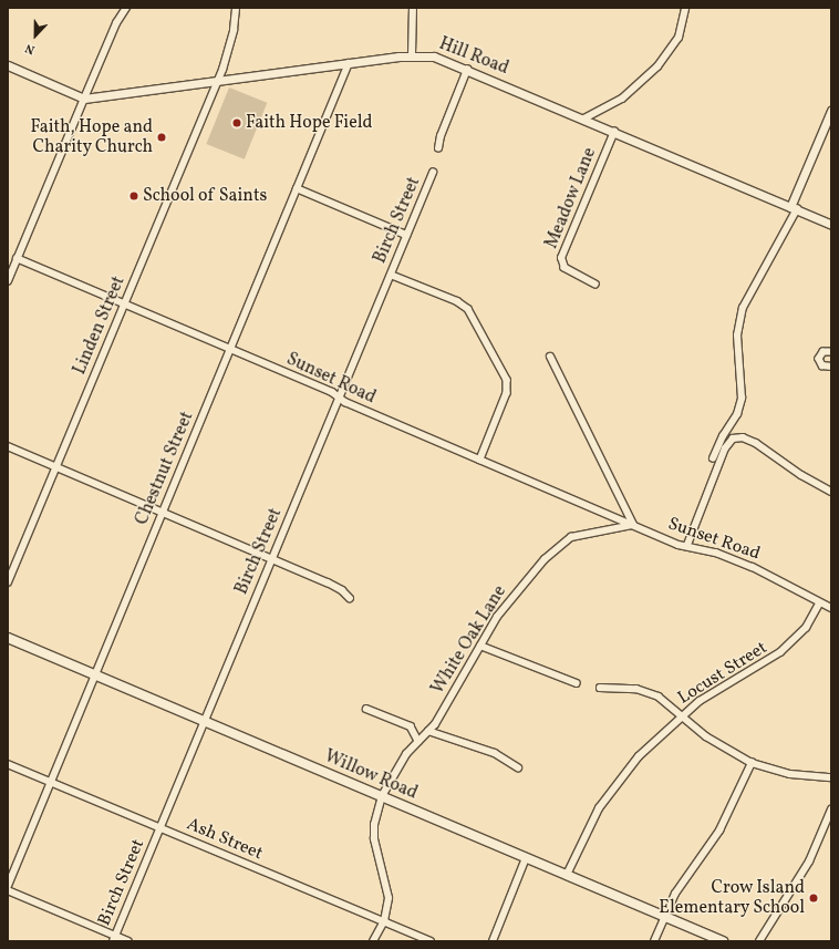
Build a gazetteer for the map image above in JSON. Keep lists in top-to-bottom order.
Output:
{
  "streets": {
    "main road": ["Willow Road"],
    "street": [
      "Hill Road",
      "Meadow Lane",
      "Birch Street",
      "Linden Street",
      "Sunset Road",
      "Chestnut Street",
      "White Oak Lane",
      "Locust Street",
      "Ash Street"
    ]
  },
  "crossings": [
    ["Hill Road", "Meadow Lane"],
    ["Hill Road", "Linden Street"],
    ["Hill Road", "Chestnut Street"],
    ["Birch Street", "Sunset Road"],
    ["Birch Street", "Willow Road"],
    ["Birch Street", "Ash Street"],
    ["Linden Street", "Sunset Road"],
    ["Sunset Road", "Chestnut Street"],
    ["Sunset Road", "White Oak Lane"],
    ["Sunset Road", "Locust Street"],
    ["Chestnut Street", "Willow Road"],
    ["Chestnut Street", "Ash Street"],
    ["White Oak Lane", "Willow Road"],
    ["White Oak Lane", "Ash Street"],
    ["Locust Street", "Willow Road"]
  ],
  "places": [
    "Faith Hope Field",
    "Faith, Hope and Charity Church",
    "School of Saints",
    "Crow Island Elementary School"
  ],
  "north": "bottom"
}
